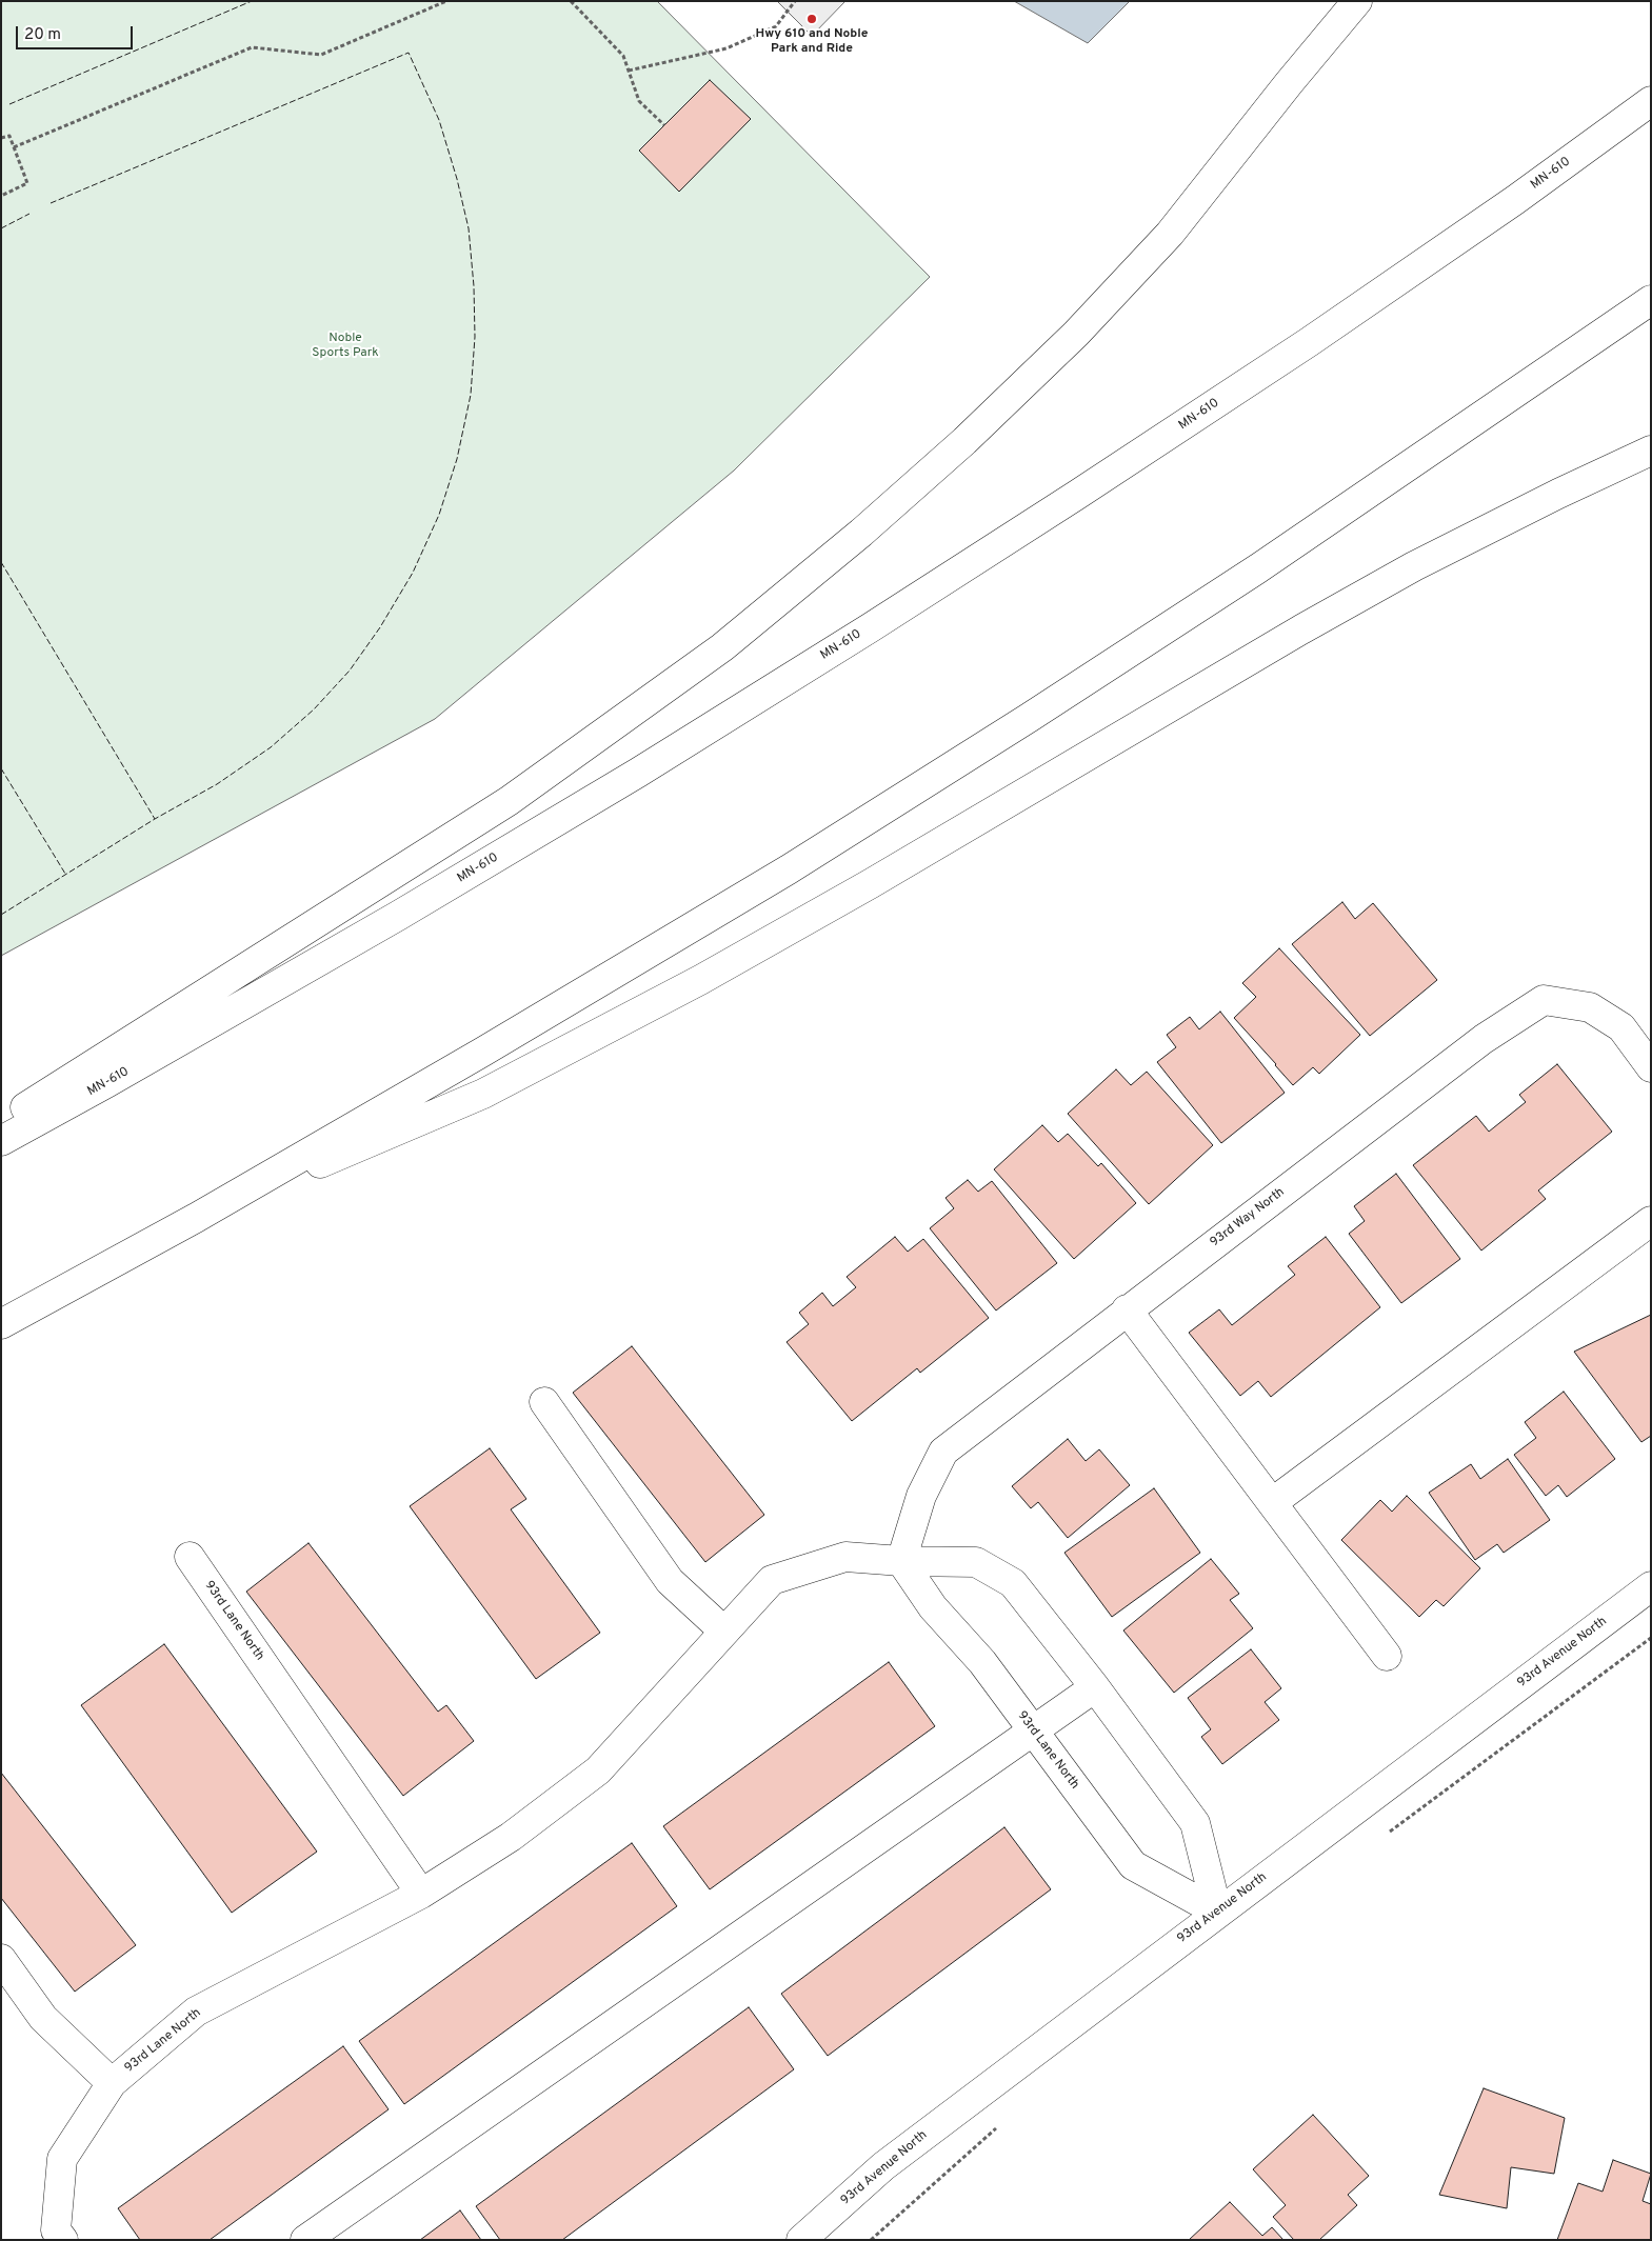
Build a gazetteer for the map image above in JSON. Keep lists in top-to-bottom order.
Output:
{
  "streets": {
    "main road": [
      "MN-610",
      "93rd Way North",
      "93rd Lane North",
      "93rd Avenue North"
    ]
  },
  "crossings": [
    ["93rd Way North", "93rd Lane North"],
    ["93rd Lane North", "93rd Avenue North"]
  ],
  "parks": ["Noble Sports Park"],
  "places": ["Hwy 610 and Noble Park and Ride"],
  "scale_bar": "20 m"
}
